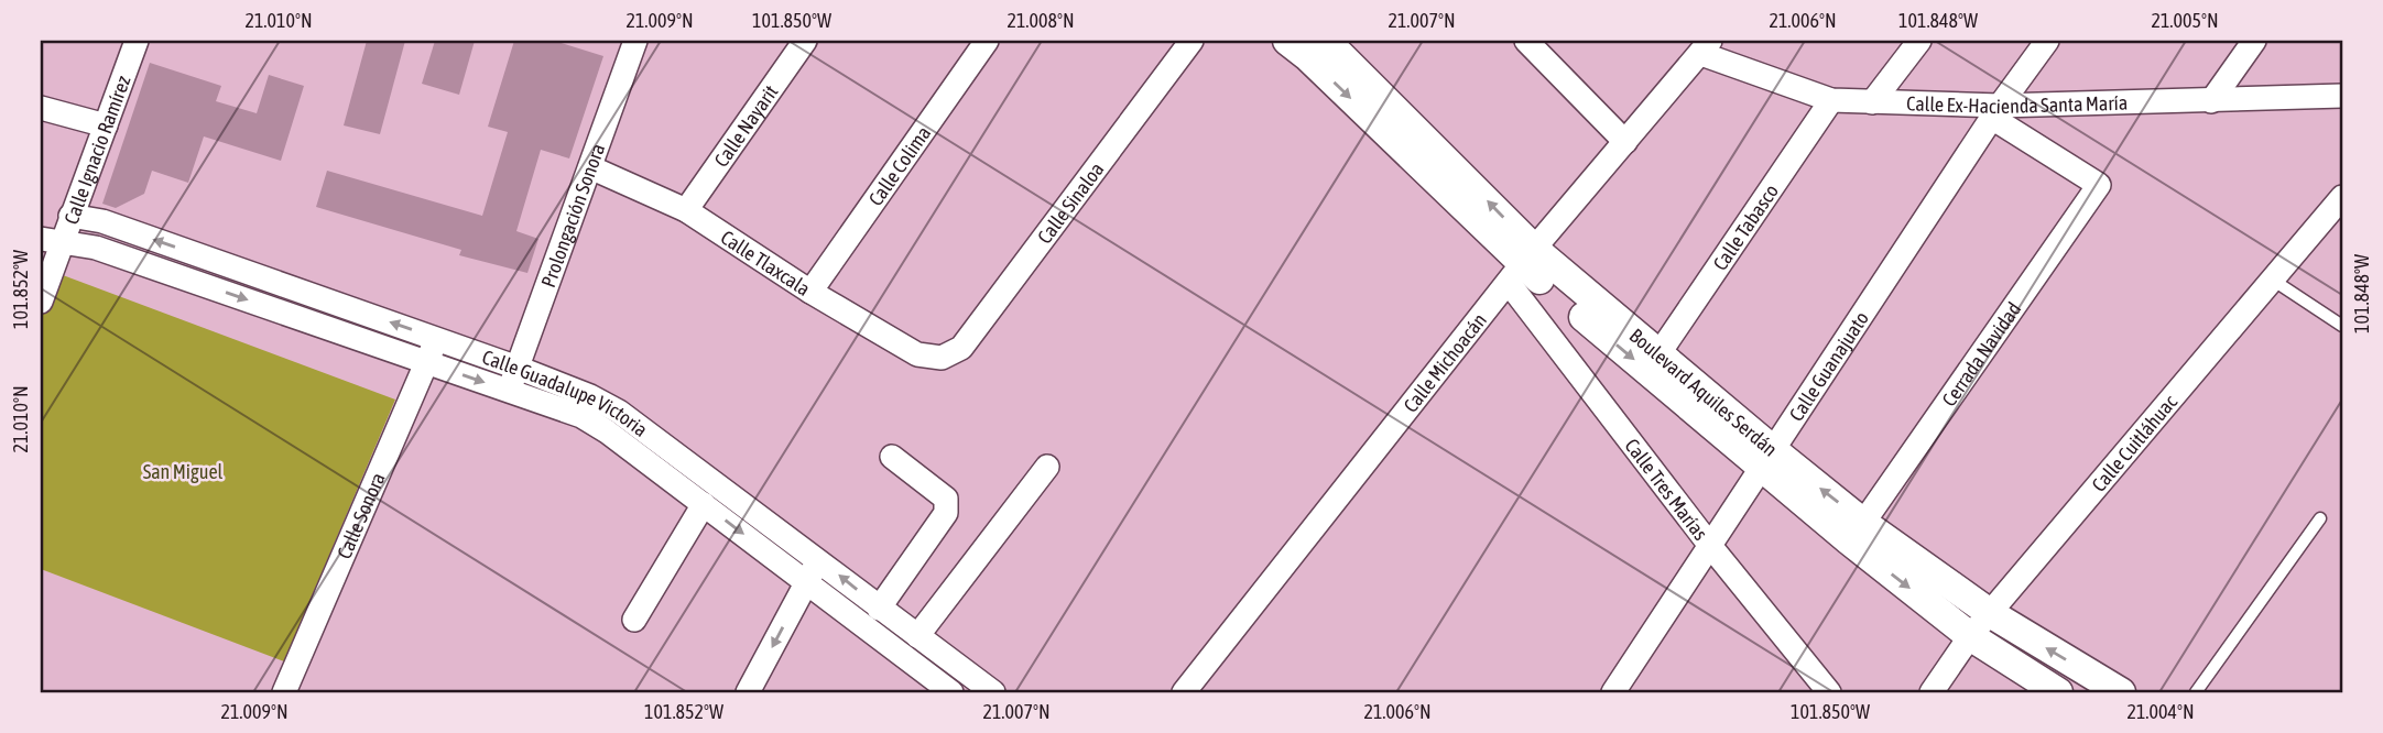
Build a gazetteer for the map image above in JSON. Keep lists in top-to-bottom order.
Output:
{
  "streets": {
    "street": [
      "Calle Ex-Hacienda Santa María",
      "Calle Nayarit",
      "Calle Ignacio Ramírez",
      "Calle Colima",
      "Calle Sinaloa",
      "Prolongación Sonora",
      "Calle Tabasco",
      "Calle Tlaxcala",
      "Cerrada Navidad",
      "Calle Michoacán",
      "Calle Guanajuato",
      "Boulevard Aquiles Serdán",
      "Calle Guadalupe Victoria",
      "Calle Cuitláhuac",
      "Calle Tres Marías",
      "Calle Sonora"
    ]
  },
  "crossings": [
    ["Calle Ex-Hacienda Santa María", "Calle Tabasco"],
    ["Calle Ex-Hacienda Santa María", "Cerrada Navidad"],
    ["Calle Ex-Hacienda Santa María", "Calle Michoacán"],
    ["Calle Ex-Hacienda Santa María", "Calle Guanajuato"],
    ["Calle Nayarit", "Calle Tlaxcala"],
    ["Calle Ignacio Ramírez", "Calle Guadalupe Victoria"],
    ["Calle Colima", "Calle Tlaxcala"],
    ["Calle Sinaloa", "Calle Tlaxcala"],
    ["Prolongación Sonora", "Calle Tlaxcala"],
    ["Prolongación Sonora", "Calle Guadalupe Victoria"],
    ["Calle Tabasco", "Boulevard Aquiles Serdán"],
    ["Cerrada Navidad", "Calle Guanajuato"],
    ["Cerrada Navidad", "Boulevard Aquiles Serdán"],
    ["Calle Michoacán", "Boulevard Aquiles Serdán"],
    ["Calle Michoacán", "Calle Tres Marías"],
    ["Calle Guanajuato", "Boulevard Aquiles Serdán"],
    ["Calle Guanajuato", "Calle Tres Marías"],
    ["Boulevard Aquiles Serdán", "Calle Cuitláhuac"],
    ["Boulevard Aquiles Serdán", "Calle Tres Marías"],
    ["Calle Guadalupe Victoria", "Calle Sonora"]
  ],
  "parks": ["San Miguel"],
  "coordinates": [
    "21.010°N",
    "21.009°N",
    "101.850°W",
    "21.008°N",
    "21.007°N",
    "21.006°N",
    "101.848°W",
    "21.005°N",
    "101.852°W",
    "21.004°N"
  ]
}
